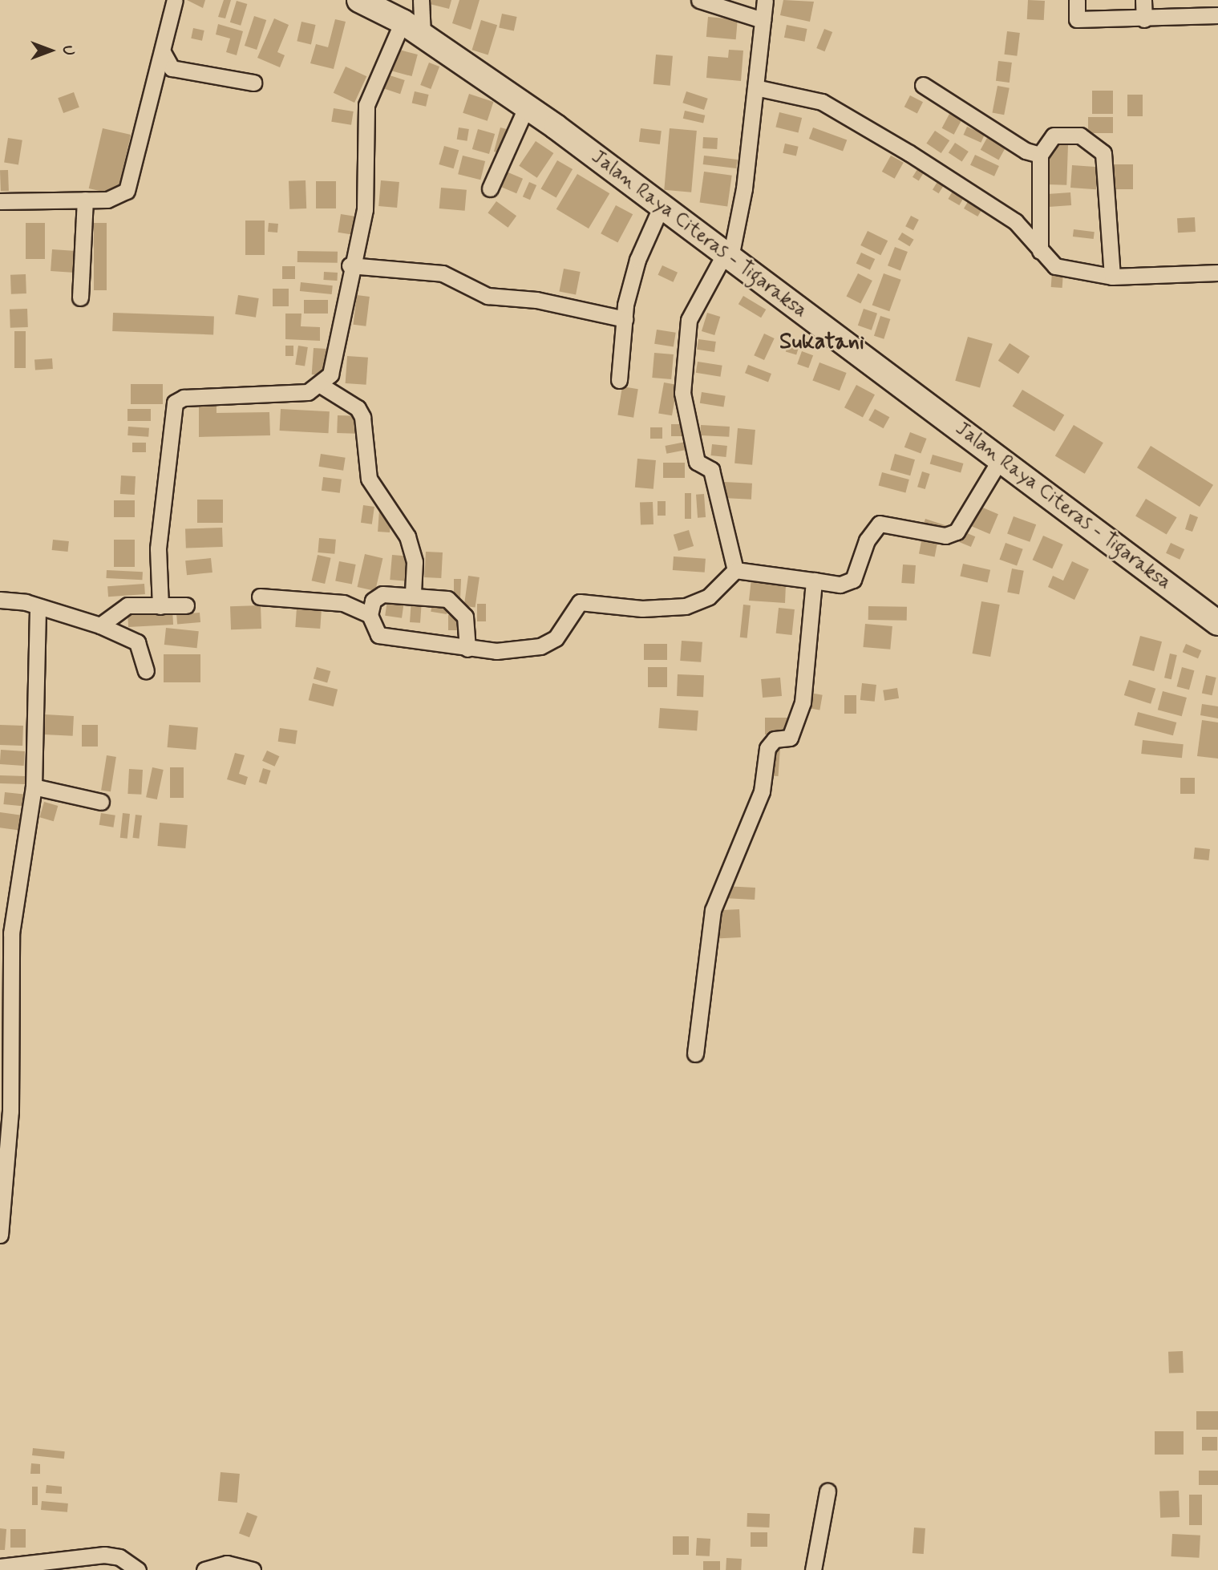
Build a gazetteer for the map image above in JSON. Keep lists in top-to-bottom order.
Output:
{
  "streets": {
    "main road": ["Jalan Raya Citeras - Tigaraksa"]
  },
  "districts": ["Sukatani"],
  "north": "right"
}
